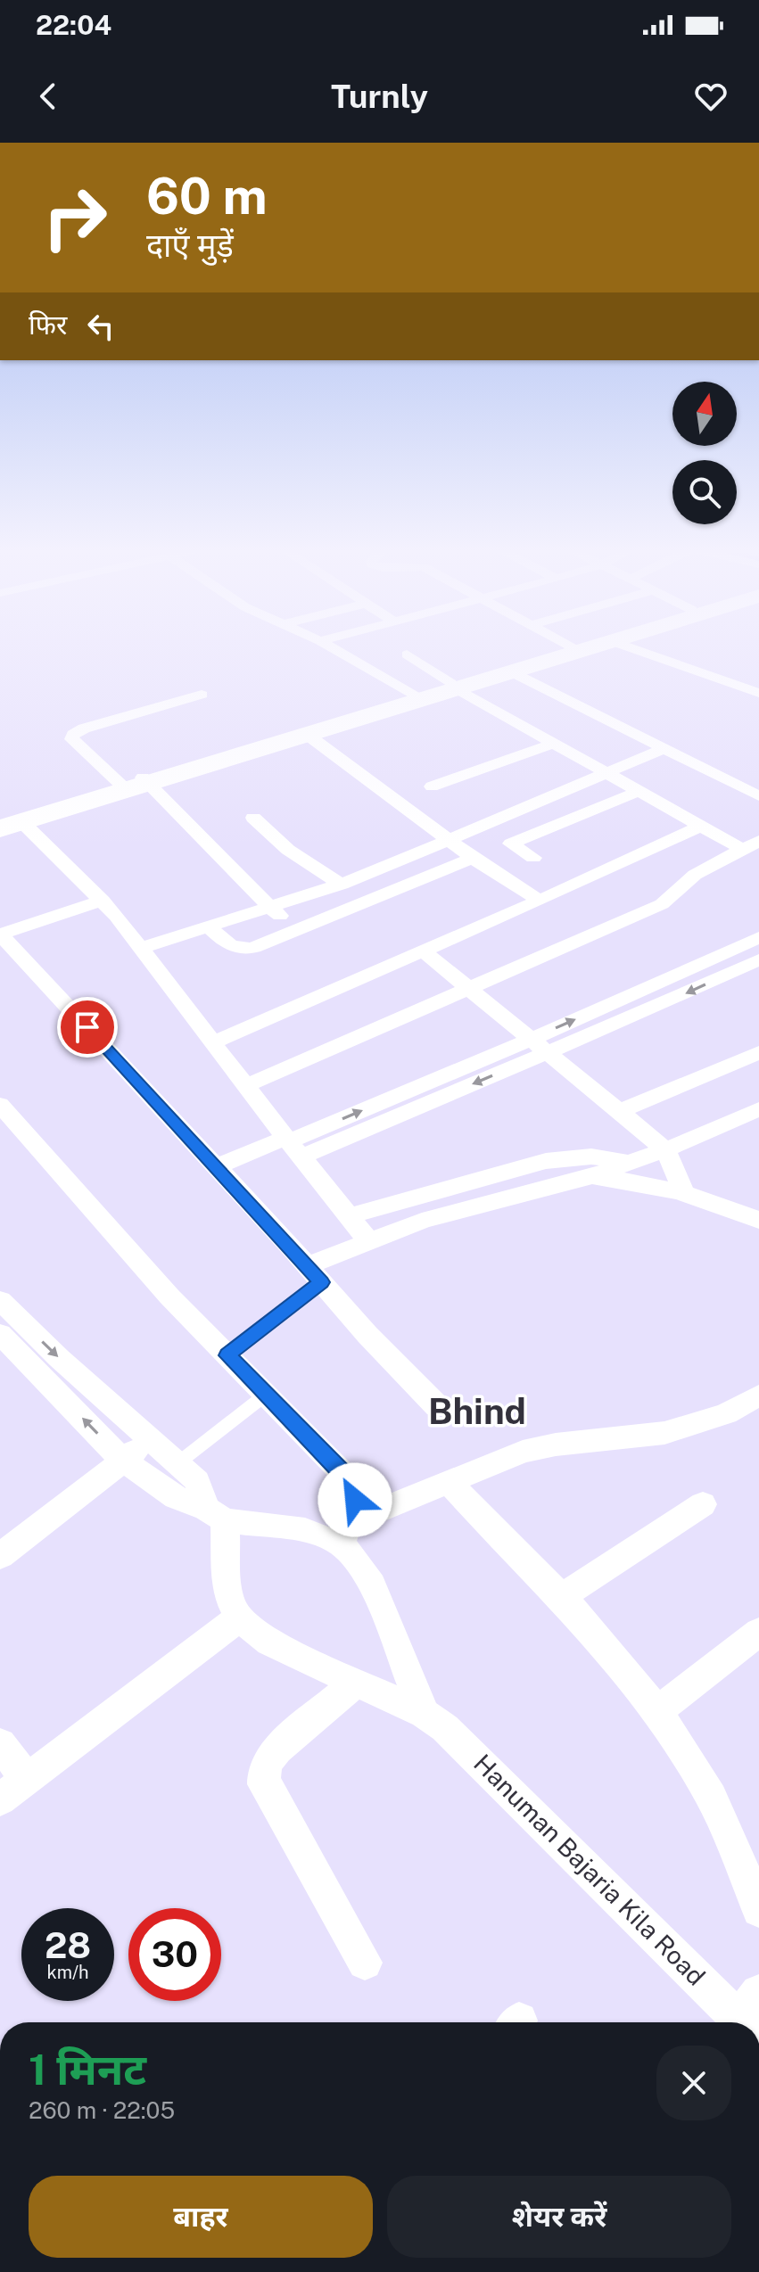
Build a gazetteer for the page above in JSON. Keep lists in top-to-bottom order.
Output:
{
  "streets": {
    "street": ["Hanuman Bajaria Kila Road"]
  },
  "districts": ["Bhind"],
  "north": "top",
  "page": {
    "status": "22:04",
    "header": "Turnly",
    "turn": ["60 m", "दाएँ मुड़ें"],
    "then": "फिर",
    "speed": "28 km/h",
    "limit": "30",
    "heading": ["1 मिनट", "260 m · 22:05"],
    "buttons": ["बाहर", "शेयर करें"]
  }
}
